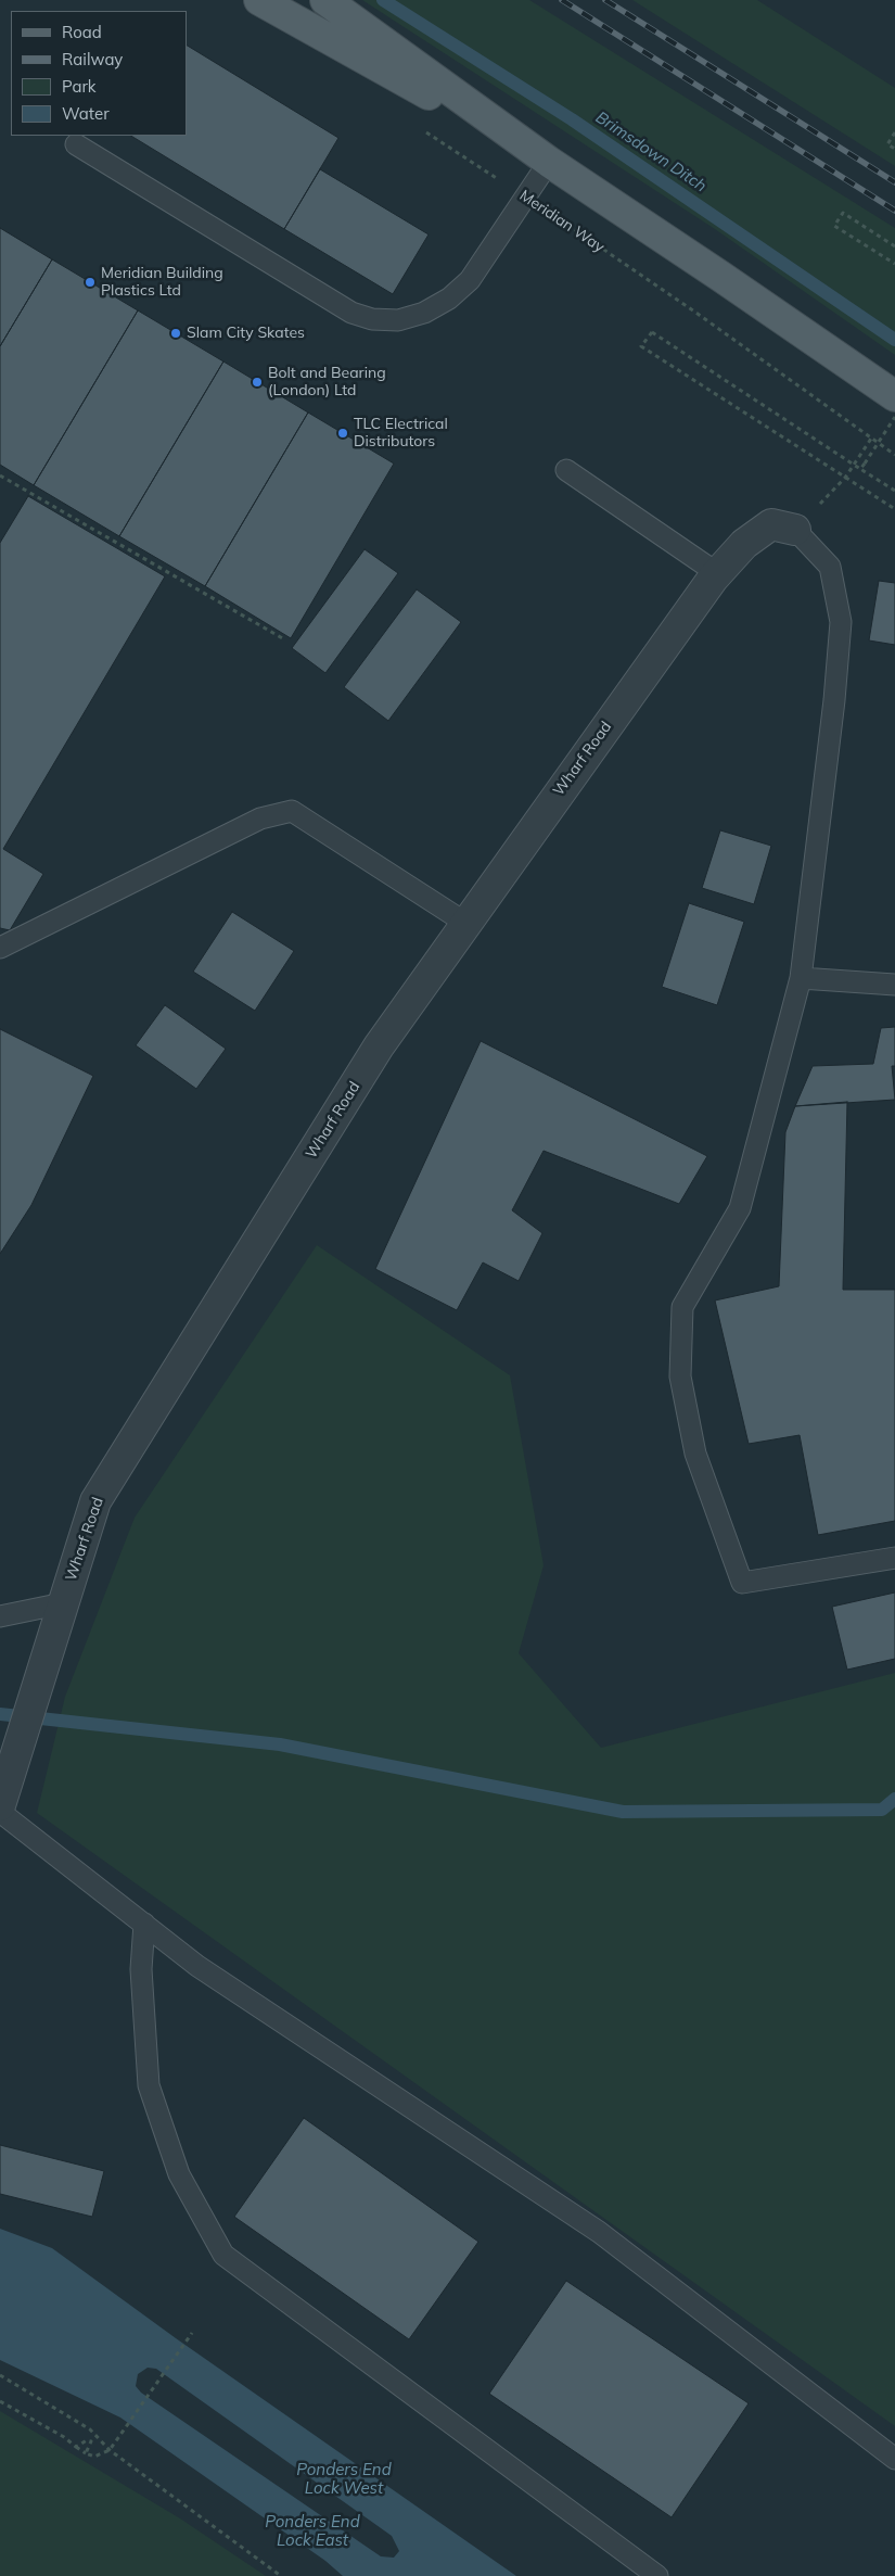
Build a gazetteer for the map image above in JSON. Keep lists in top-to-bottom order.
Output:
{
  "streets": {
    "street": ["Wharf Road"],
    "path": ["Meridian Way"]
  },
  "water": ["Brimsdown Ditch", "Ponders End Lock West", "Ponders End Lock East"],
  "places": [
    "Meridian Building Plastics Ltd",
    "Slam City Skates",
    "Bolt and Bearing (London) Ltd",
    "TLC Electrical Distributors"
  ],
  "legend": [
    "Road",
    "Railway",
    "Park",
    "Water"
  ]
}
